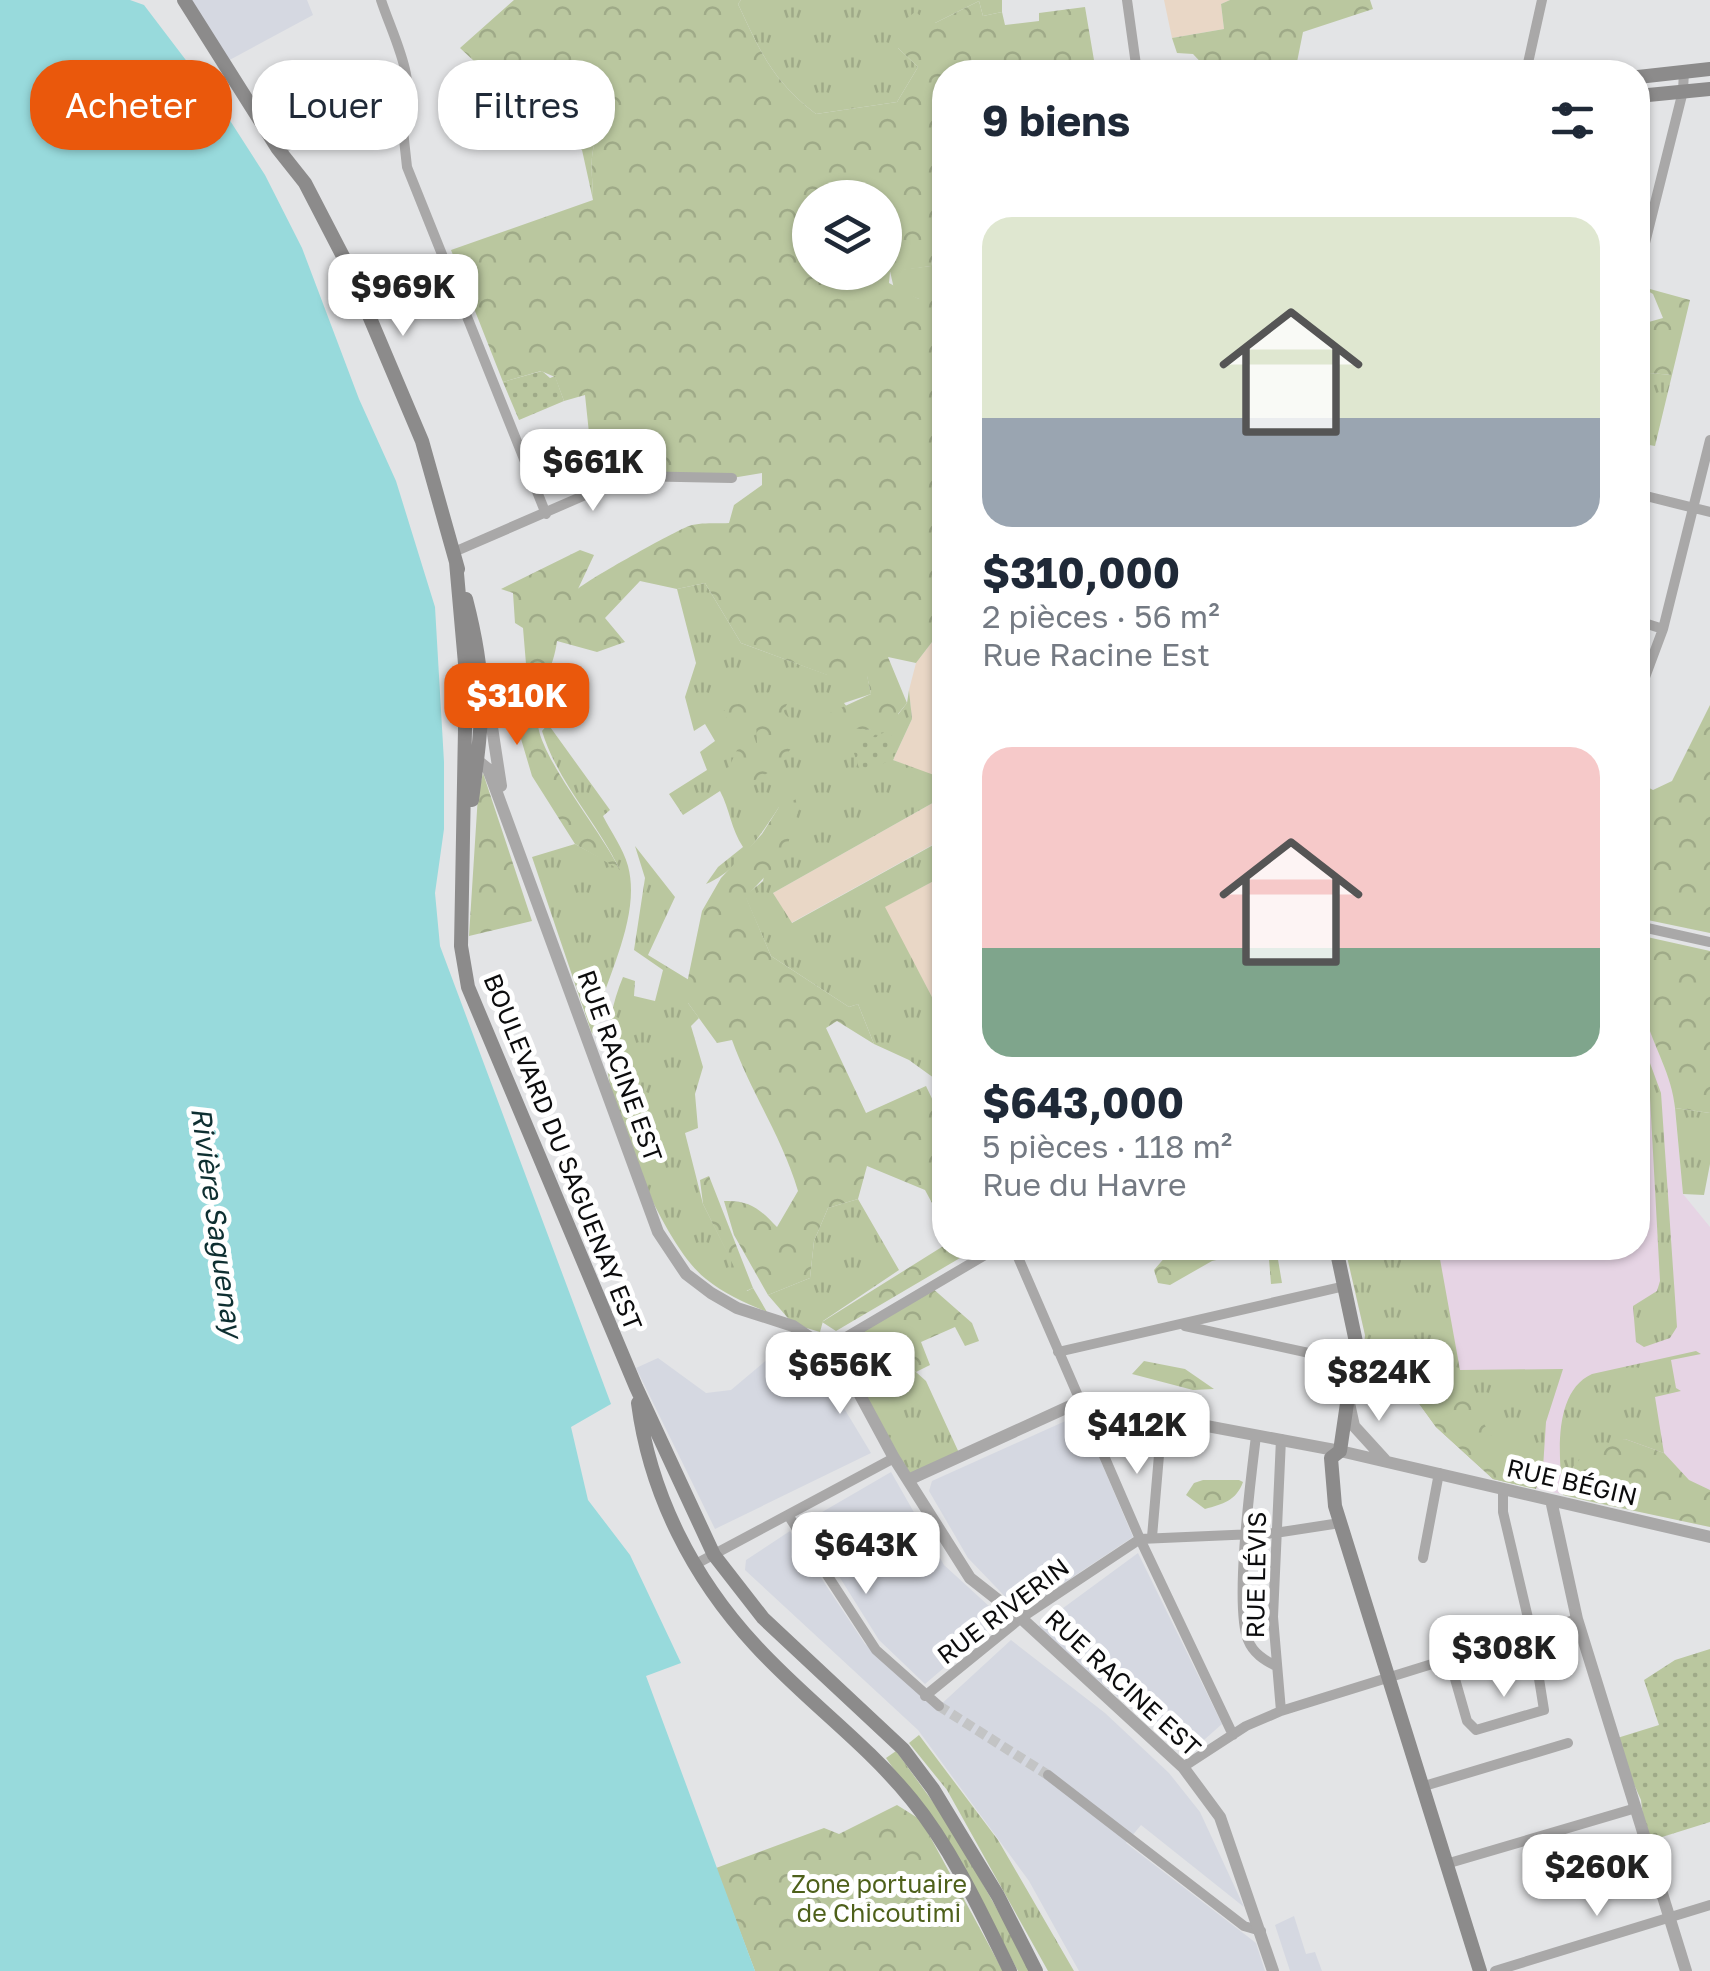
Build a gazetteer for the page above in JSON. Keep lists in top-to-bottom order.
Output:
{
  "streets": {
    "main road": ["BOULEVARD DU SAGUENAY EST"],
    "street": [
      "RUE RACINE EST",
      "RUE BÉGIN",
      "RUE LÉVIS",
      "RUE RIVERIN"
    ]
  },
  "crossings": [
    ["RUE RACINE EST", "BOULEVARD DU SAGUENAY EST"],
    ["RUE RACINE EST", "RUE RIVERIN"],
    ["RUE BÉGIN", "RUE LÉVIS"],
    ["RUE LÉVIS", "RUE RIVERIN"]
  ],
  "water": ["Rivière Saguenay"],
  "parks": ["Zone portuaire de Chicoutimi"],
  "page": {
    "chip": ["Acheter", "Louer", "Filtres"],
    "heading": "9 biens",
    "list": [
      {
        "name": "$310,000",
        "note": "2 pièces · 56 m² · Rue Racine Est"
      },
      {
        "name": "$643,000",
        "note": "5 pièces · 118 m² · Rue du Havre"
      }
    ],
    "price": [
      "$969K",
      "$661K",
      "$310K",
      "$656K",
      "$824K",
      "$412K",
      "$643K",
      "$308K",
      "$260K"
    ]
  }
}
